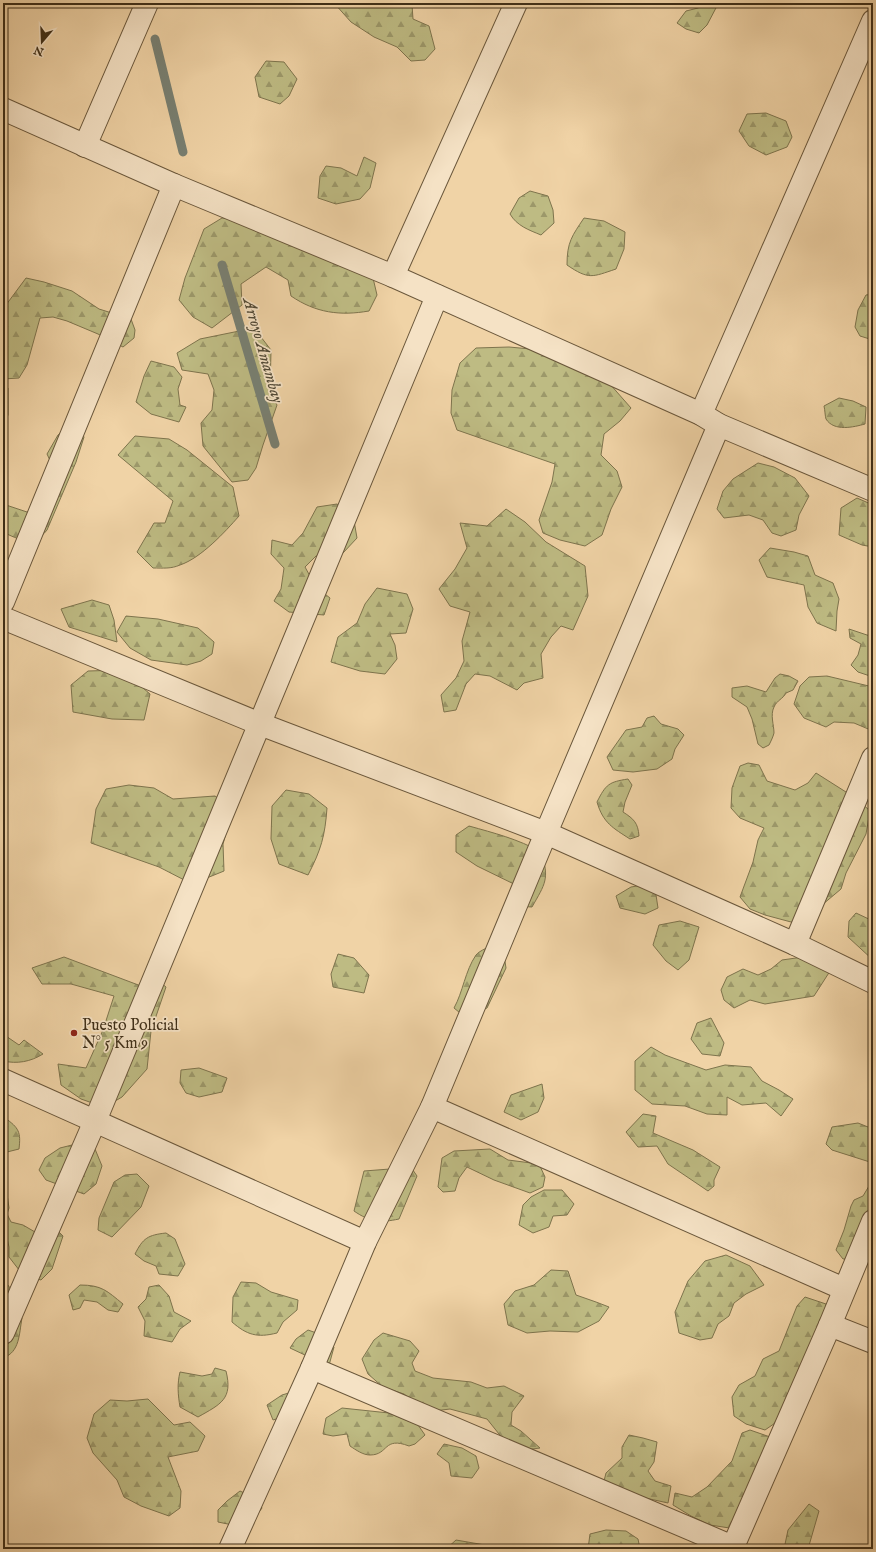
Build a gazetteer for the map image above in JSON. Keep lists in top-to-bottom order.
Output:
{
  "water": ["Arroyo Amambay"],
  "places": ["Puesto Policial N° 5 Km 9"],
  "north": "bottom"
}
